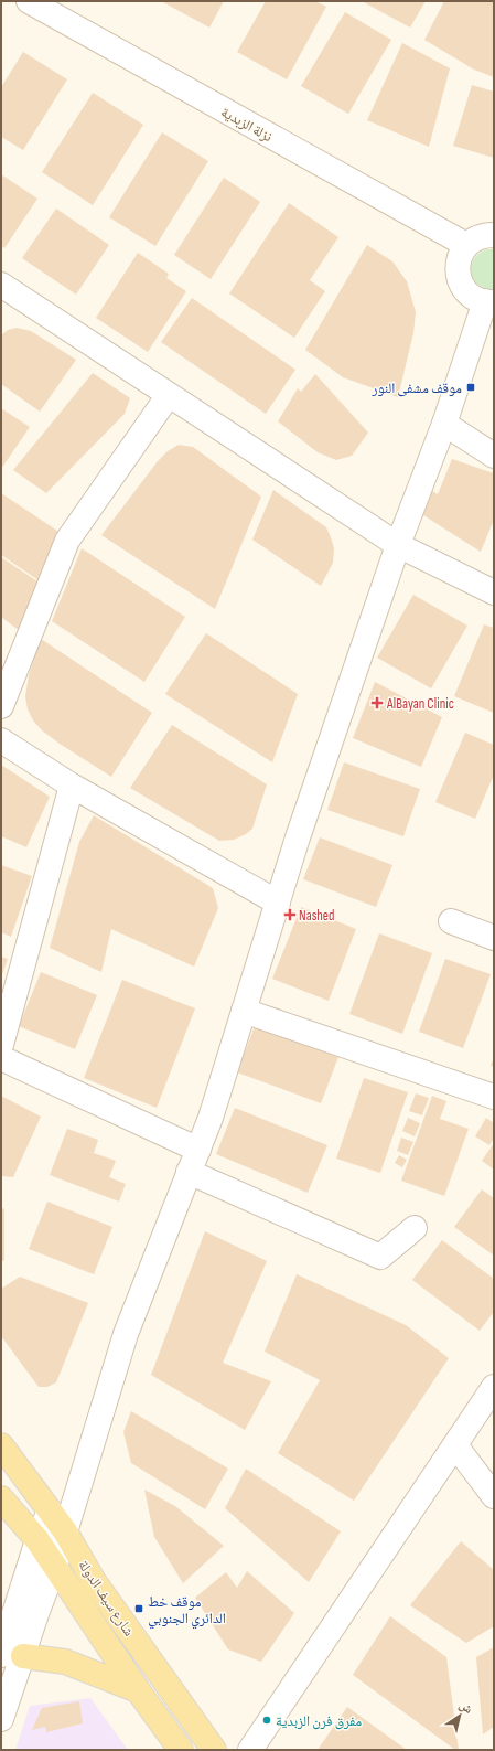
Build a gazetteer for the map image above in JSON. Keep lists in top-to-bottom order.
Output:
{
  "streets": {
    "main road": ["شارع سيف الدولة"],
    "street": ["نزلة الزبدية"]
  },
  "places": {
    "transit": ["موقف مشفى النور", "موقف خط الدائري الجنوبي"],
    "health": ["AlBayan Clinic", "Nashed"],
    "other": ["مفرق فرن الزبدية"]
  },
  "north": "top right"
}
